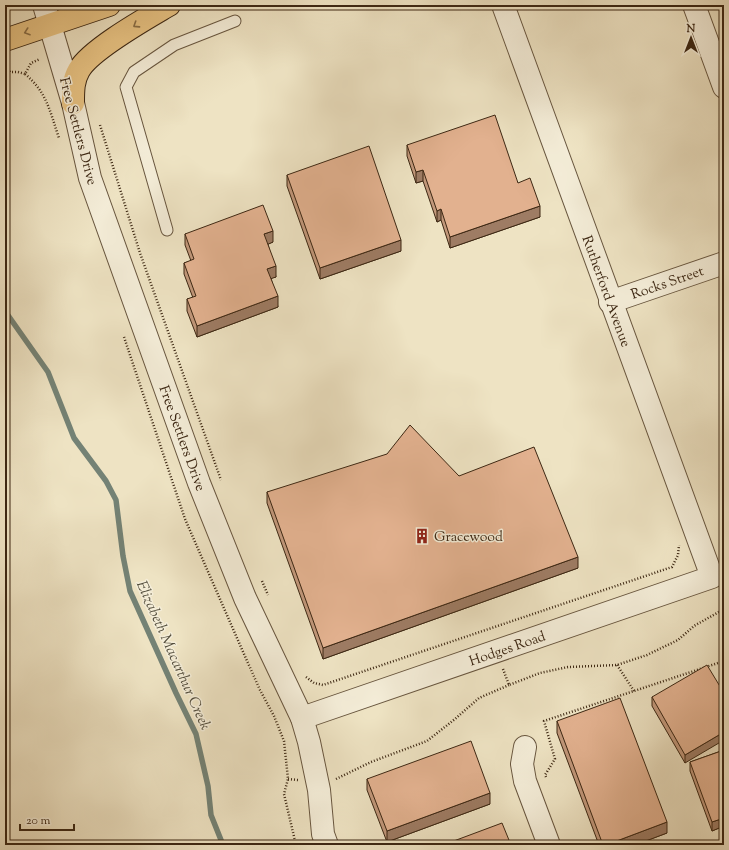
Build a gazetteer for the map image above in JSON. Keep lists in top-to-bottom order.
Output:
{
  "streets": {
    "street": [
      "Free Settlers Drive",
      "Rocks Street",
      "Rutherford Avenue",
      "Hodges Road"
    ]
  },
  "crossings": [
    ["Free Settlers Drive", "Hodges Road"],
    ["Rocks Street", "Rutherford Avenue"],
    ["Rutherford Avenue", "Hodges Road"]
  ],
  "water": ["Elizabeth Macarthur Creek"],
  "places": {
    "building": ["Gracewood"]
  },
  "scale_bar": "20 m",
  "north": "top"
}
